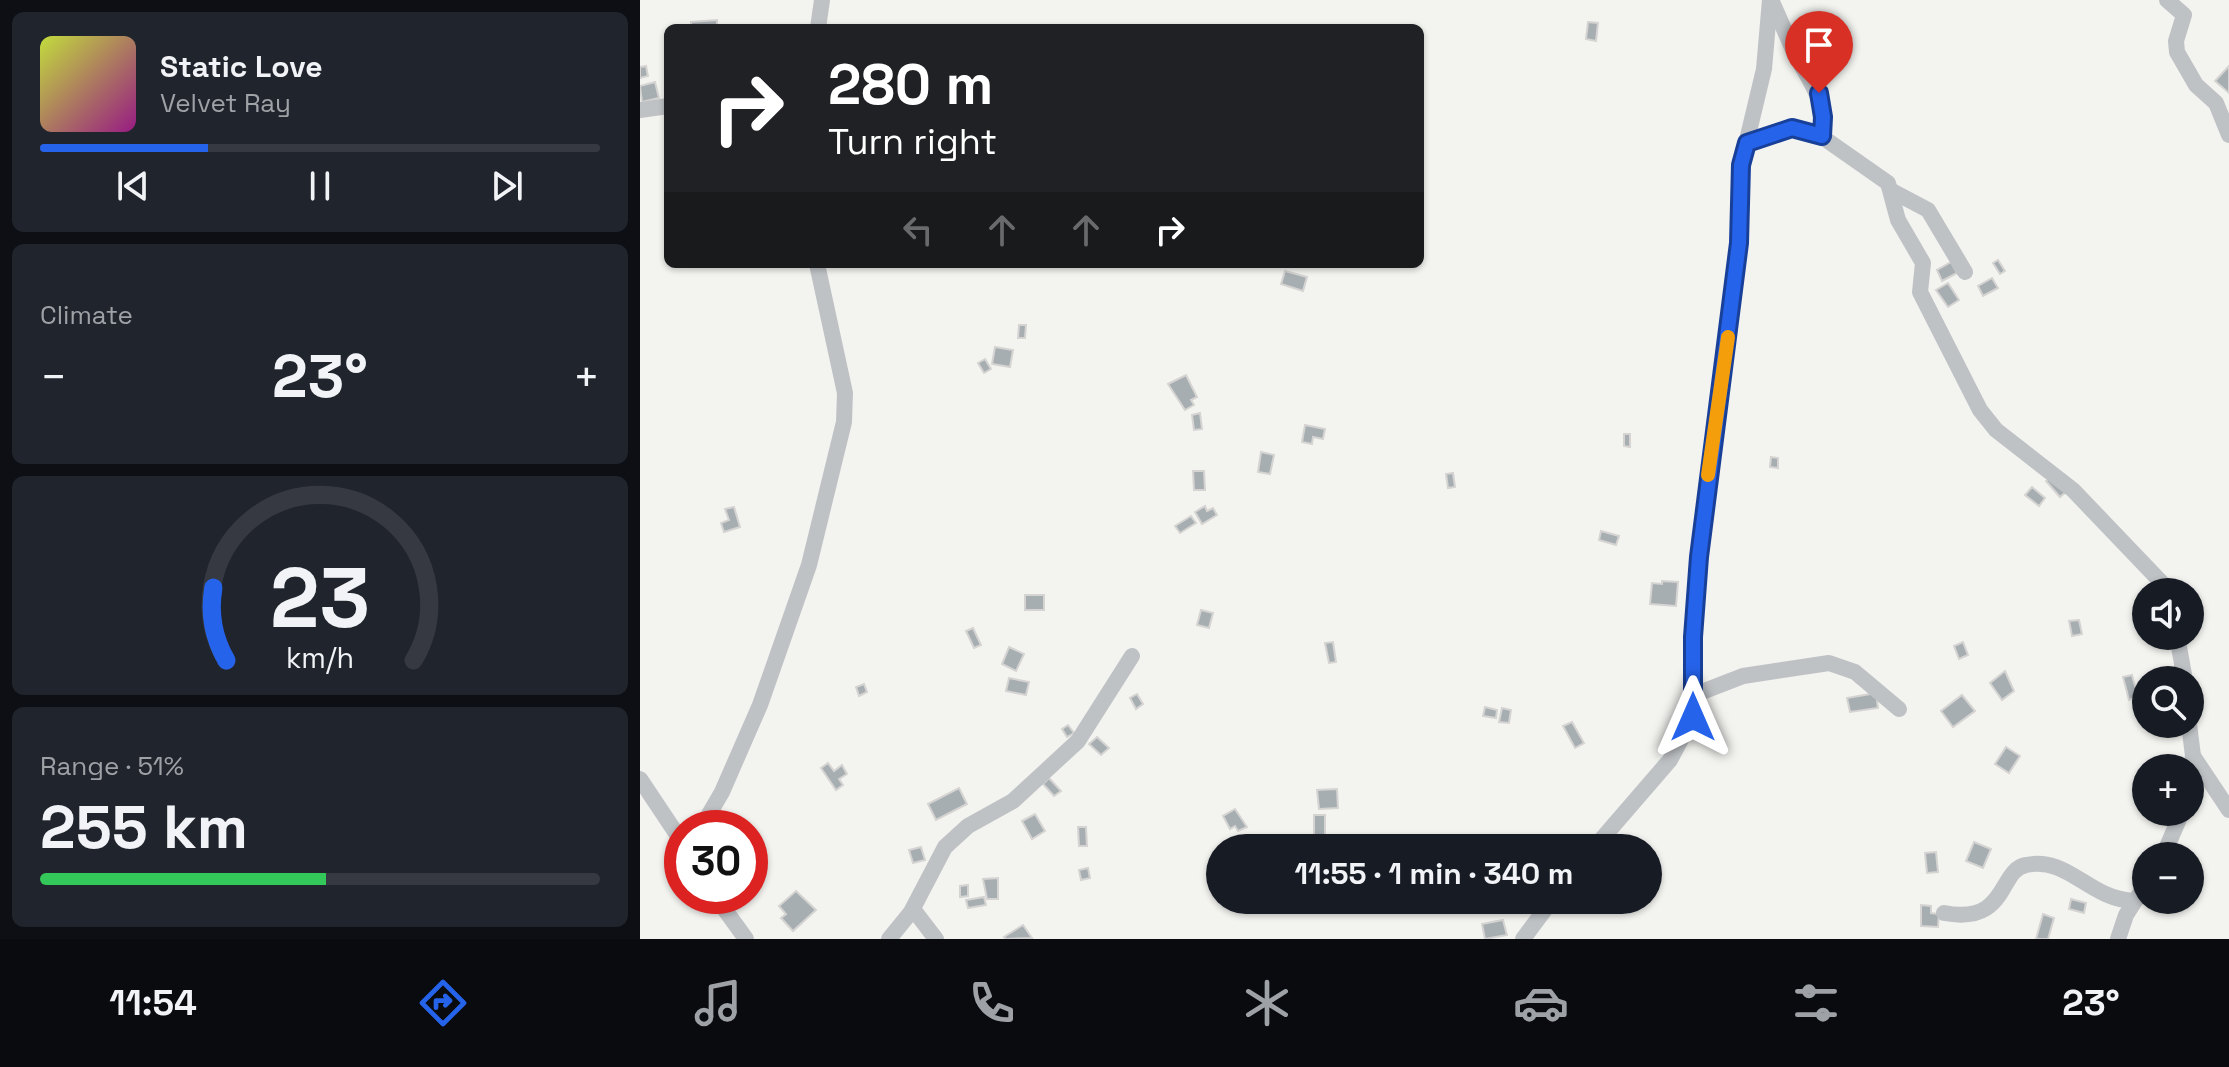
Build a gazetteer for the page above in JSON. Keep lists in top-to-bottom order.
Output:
{
  "page": {
    "turn": ["280 m", "Turn right"],
    "song": ["Static Love", "Velvet Ray"],
    "tile": [
      "Climate",
      ["Range · 51%", "255 km"]
    ],
    "heat": ["−", "23°", "+"],
    "map_buttons": ["+", "−"],
    "limit": "30",
    "trip": "11:55 · 1 min · 340 m",
    "tabs": ["11:54", "23°"],
    "gauge": ["23", "km/h"]
  }
}
